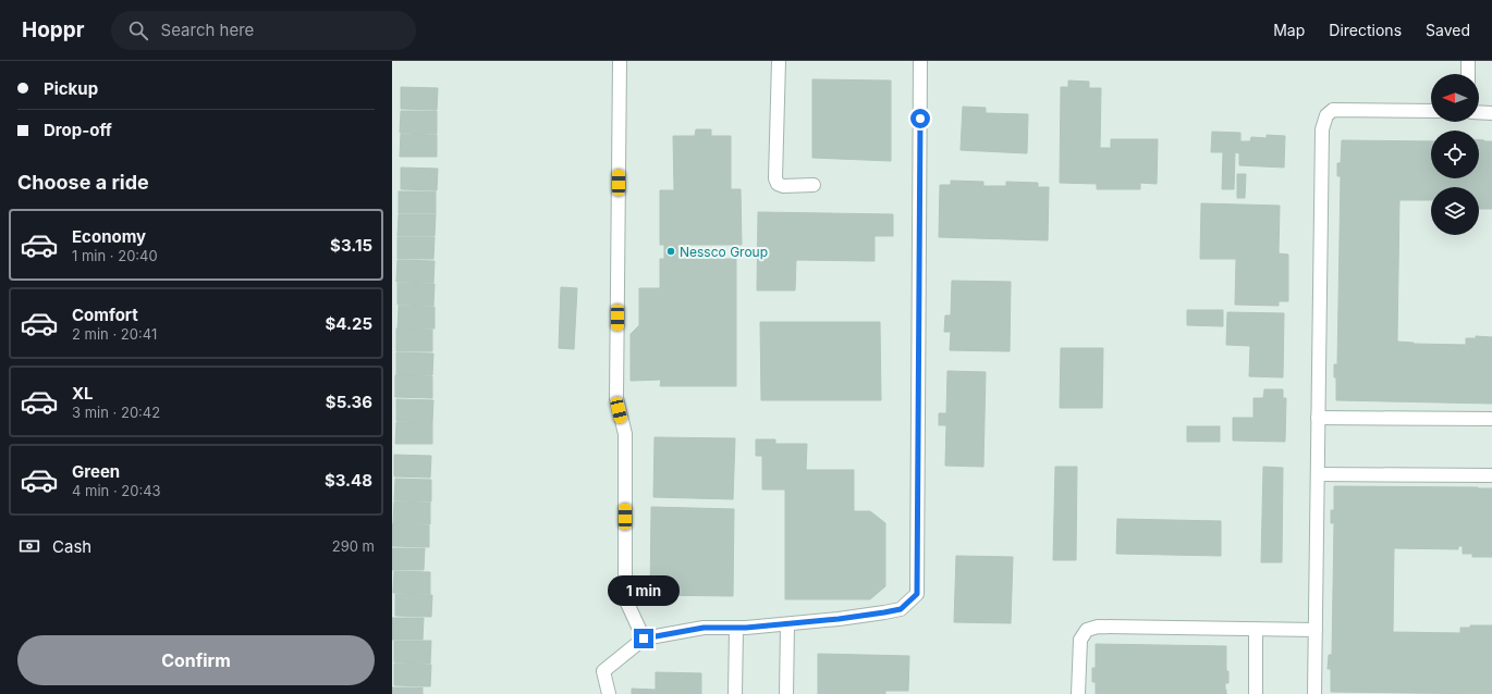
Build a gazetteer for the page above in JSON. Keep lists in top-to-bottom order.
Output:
{
  "places": ["Nessco Group"],
  "north": "left",
  "page": {
    "header": "Hoppr",
    "search": "Search here",
    "nav": ["Map", "Directions", "Saved"],
    "banner": ["Pickup", "Drop-off"],
    "heading": "Choose a ride",
    "list": [
      {
        "name": "Economy",
        "note": "1 min · 20:40",
        "value": "$3.15"
      },
      {
        "name": "Comfort",
        "note": "2 min · 20:41",
        "value": "$4.25"
      },
      {
        "name": "XL",
        "note": "3 min · 20:42",
        "value": "$5.36"
      },
      {
        "name": "Green",
        "note": "4 min · 20:43",
        "value": "$3.48"
      }
    ],
    "pay": ["Cash", "290 m"],
    "bubble": "1 min",
    "buttons": "Confirm"
  }
}
